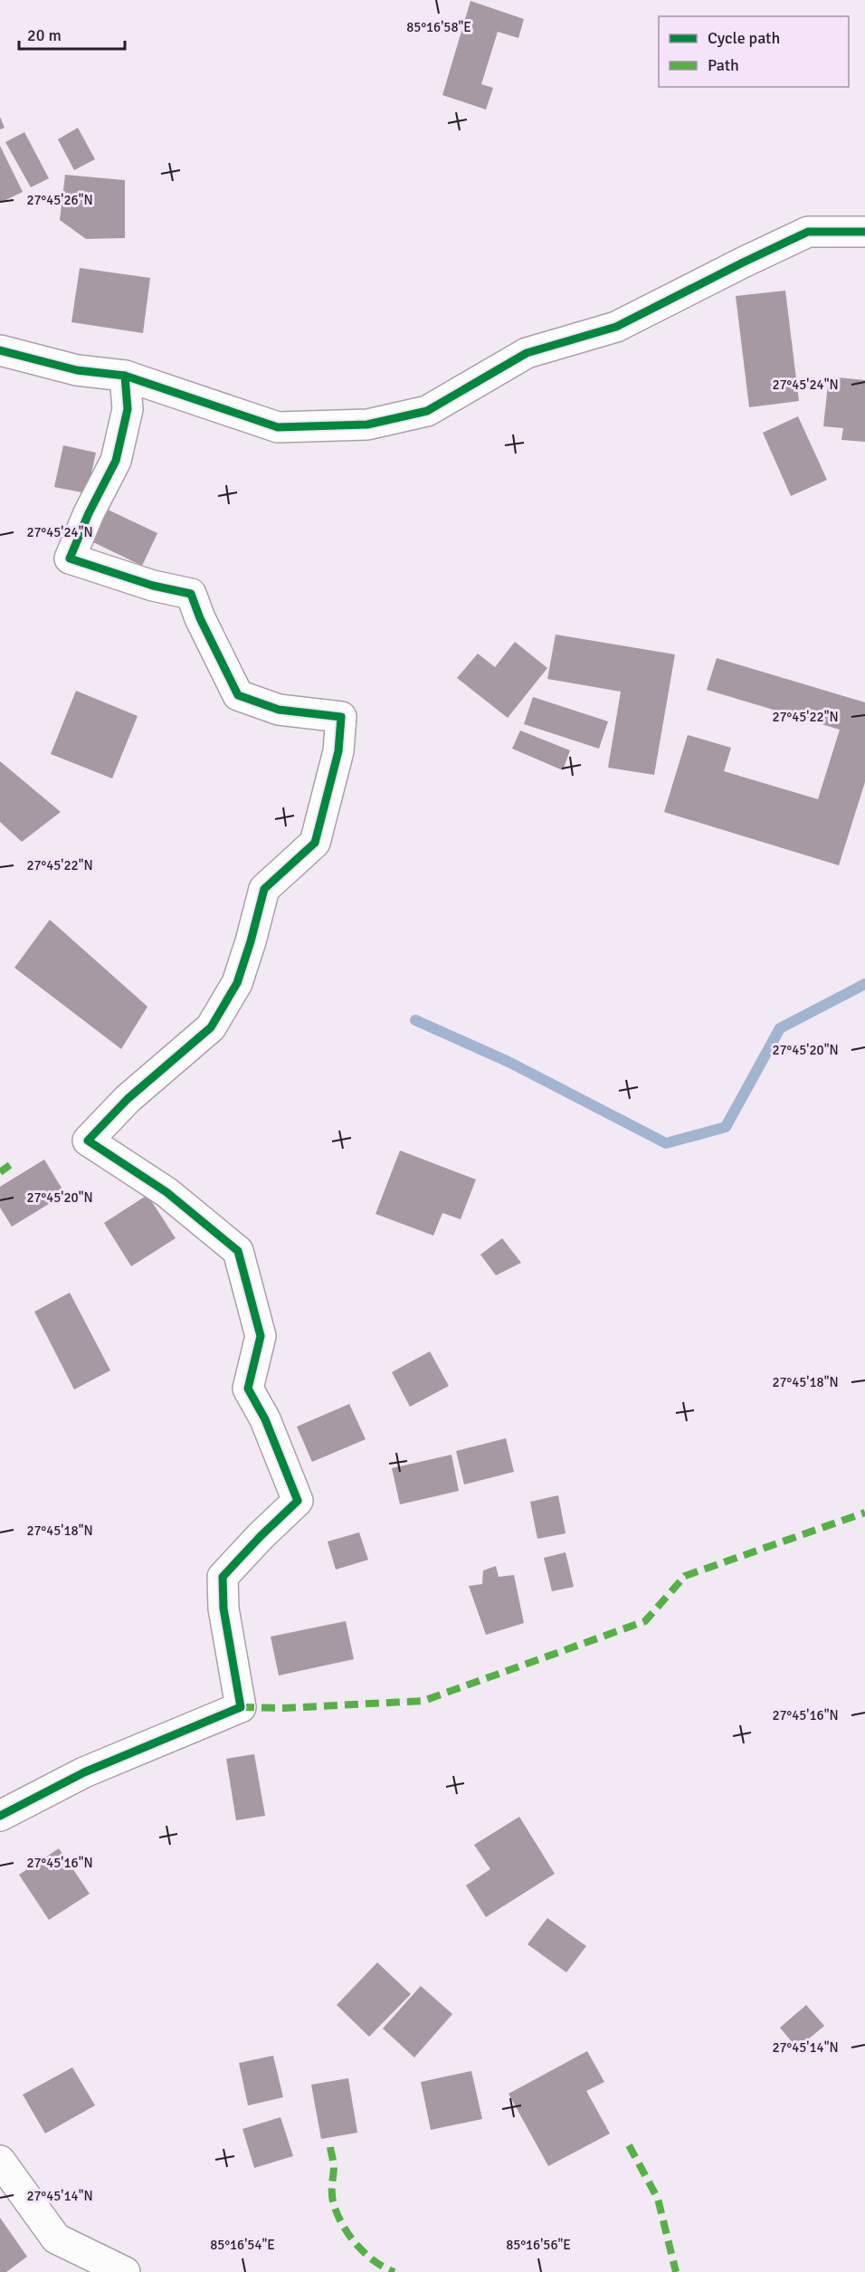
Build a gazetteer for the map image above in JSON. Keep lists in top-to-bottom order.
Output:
{
  "legend": ["Cycle path", "Path"],
  "scale_bar": "20 m",
  "coordinates": [
    "85°16'58\"E",
    "27°45'26\"N",
    "27°45'24\"N",
    "27°45'22\"N",
    "27°45'20\"N",
    "27°45'18\"N",
    "27°45'16\"N",
    "27°45'14\"N",
    "85°16'54\"E",
    "85°16'56\"E"
  ]
}
